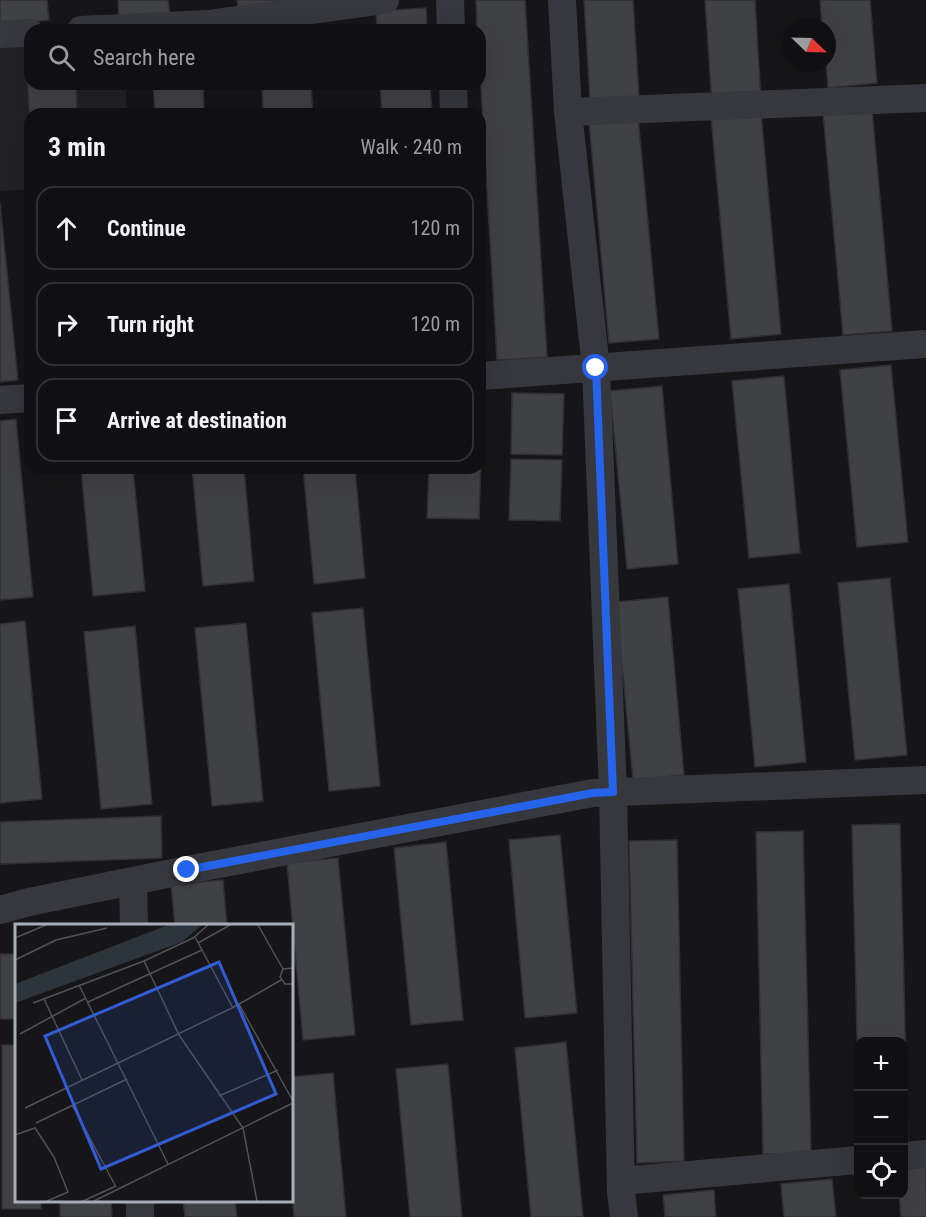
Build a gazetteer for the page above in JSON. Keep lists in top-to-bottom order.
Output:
{
  "north": "bottom right",
  "page": {
    "search": "Search here",
    "heading": ["3 min", "Walk · 240 m"],
    "list": [
      ["Continue", "120 m"],
      ["Turn right", "120 m"],
      "Arrive at destination"
    ],
    "map_buttons": ["+", "−"]
  }
}
